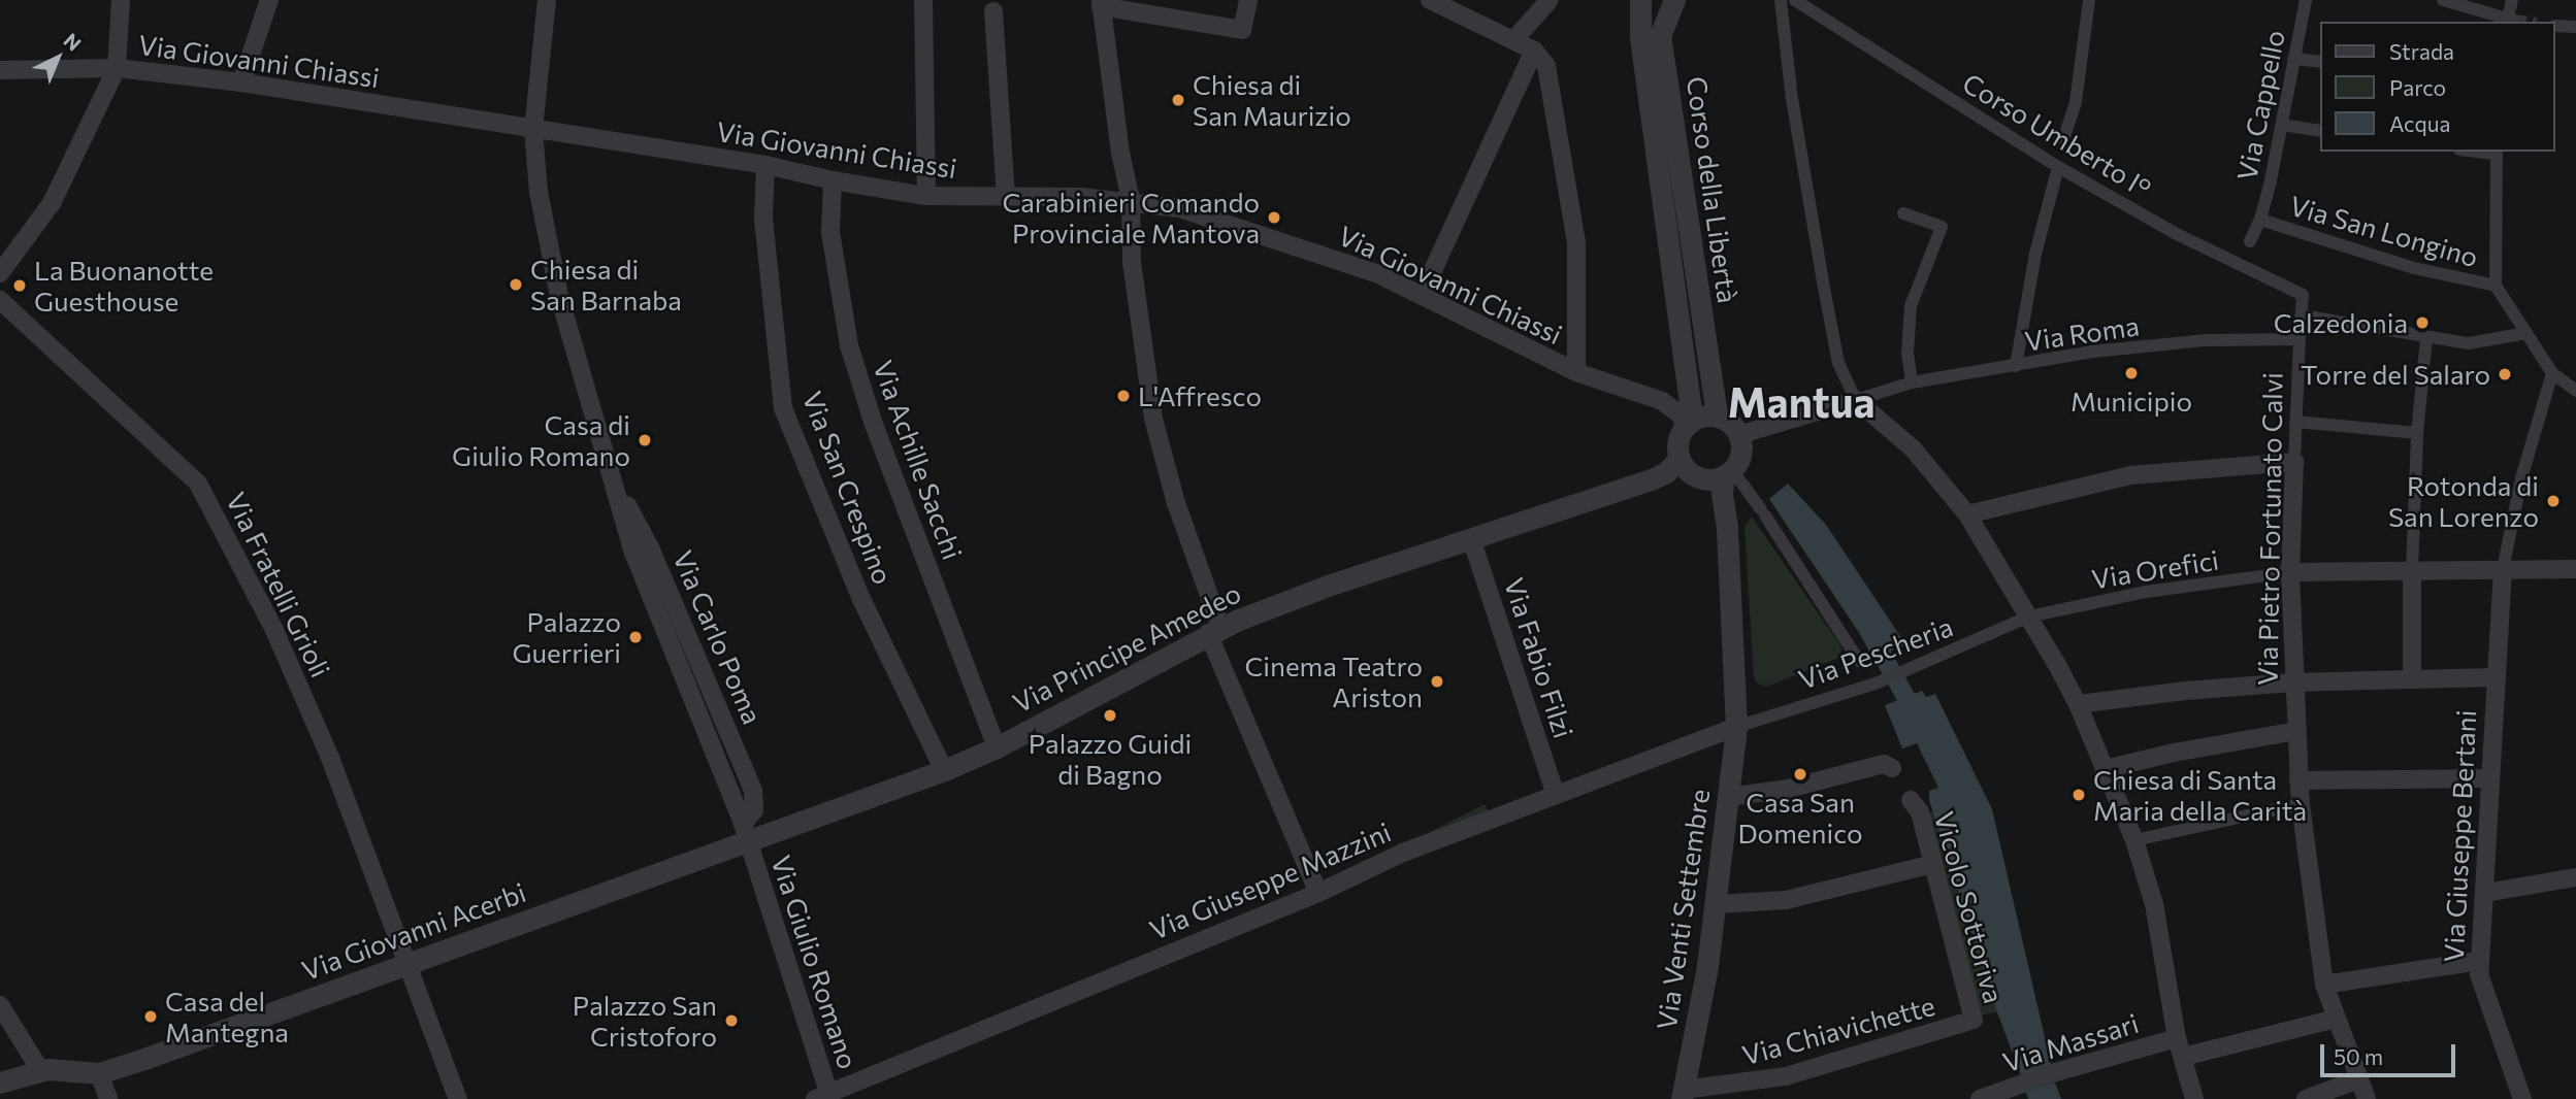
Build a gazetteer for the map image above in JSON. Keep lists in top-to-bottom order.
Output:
{
  "streets": {
    "street": [
      "Via Giovanni Chiassi",
      "Via Cappello",
      "Corso Umberto I°",
      "Corso della Libertà",
      "Via San Longino",
      "Via Roma",
      "Via Achille Sacchi",
      "Via San Crespino",
      "Via Pietro Fortunato Calvi",
      "Via Orefici",
      "Via Fratelli Grioli",
      "Via Carlo Poma",
      "Via Principe Amedeo",
      "Via Pescheria",
      "Via Fabio Filzi",
      "Via Giuseppe Bertani",
      "Via Giuseppe Mazzini",
      "Vicolo Sottoriva",
      "Via Venti Settembre",
      "Via Giovanni Acerbi",
      "Via Giulio Romano",
      "Via Chiavichette",
      "Via Massari"
    ]
  },
  "crossings": [
    ["Via Giovanni Chiassi", "Corso della Libertà"],
    ["Via Giovanni Chiassi", "Via Achille Sacchi"],
    ["Via Giovanni Chiassi", "Via San Crespino"],
    ["Via Giovanni Chiassi", "Via Carlo Poma"],
    ["Via Giovanni Chiassi", "Via Principe Amedeo"],
    ["Via Giovanni Chiassi", "Via Venti Settembre"],
    ["Via Cappello", "Via San Longino"],
    ["Corso Umberto I°", "Via Pietro Fortunato Calvi"],
    ["Corso della Libertà", "Via Principe Amedeo"],
    ["Corso della Libertà", "Via Venti Settembre"],
    ["Via Roma", "Via Pietro Fortunato Calvi"],
    ["Via Achille Sacchi", "Via Principe Amedeo"],
    ["Via San Crespino", "Via Principe Amedeo"],
    ["Via Pietro Fortunato Calvi", "Via Orefici"],
    ["Via Orefici", "Via Pescheria"],
    ["Via Fratelli Grioli", "Via Giovanni Acerbi"],
    ["Via Carlo Poma", "Via Principe Amedeo"],
    ["Via Carlo Poma", "Via Giovanni Acerbi"],
    ["Via Carlo Poma", "Via Giulio Romano"],
    ["Via Principe Amedeo", "Via Fabio Filzi"],
    ["Via Principe Amedeo", "Via Venti Settembre"],
    ["Via Principe Amedeo", "Via Giovanni Acerbi"],
    ["Via Principe Amedeo", "Via Giulio Romano"],
    ["Via Pescheria", "Via Giuseppe Mazzini"],
    ["Via Pescheria", "Via Venti Settembre"],
    ["Via Fabio Filzi", "Via Giuseppe Mazzini"],
    ["Via Giuseppe Mazzini", "Via Venti Settembre"],
    ["Via Giuseppe Mazzini", "Via Giulio Romano"],
    ["Vicolo Sottoriva", "Via Chiavichette"],
    ["Via Venti Settembre", "Via Chiavichette"],
    ["Via Giovanni Acerbi", "Via Giulio Romano"]
  ],
  "districts": ["Mantua"],
  "places": [
    "Chiesa di San Maurizio",
    "Carabinieri Comando Provinciale Mantova",
    "Chiesa di San Barnaba",
    "La Buonanotte Guesthouse",
    "Calzedonia",
    "Municipio",
    "Torre del Salaro",
    "L'Affresco",
    "Casa di Giulio Romano",
    "Rotonda di San Lorenzo",
    "Palazzo Guerrieri",
    "Cinema Teatro Ariston",
    "Palazzo Guidi di Bagno",
    "Casa San Domenico",
    "Chiesa di Santa Maria della Carità",
    "Casa del Mantegna",
    "Palazzo San Cristoforo"
  ],
  "legend": ["Strada", "Parco", "Acqua"],
  "scale_bar": "50 m",
  "north": "top right"
}
